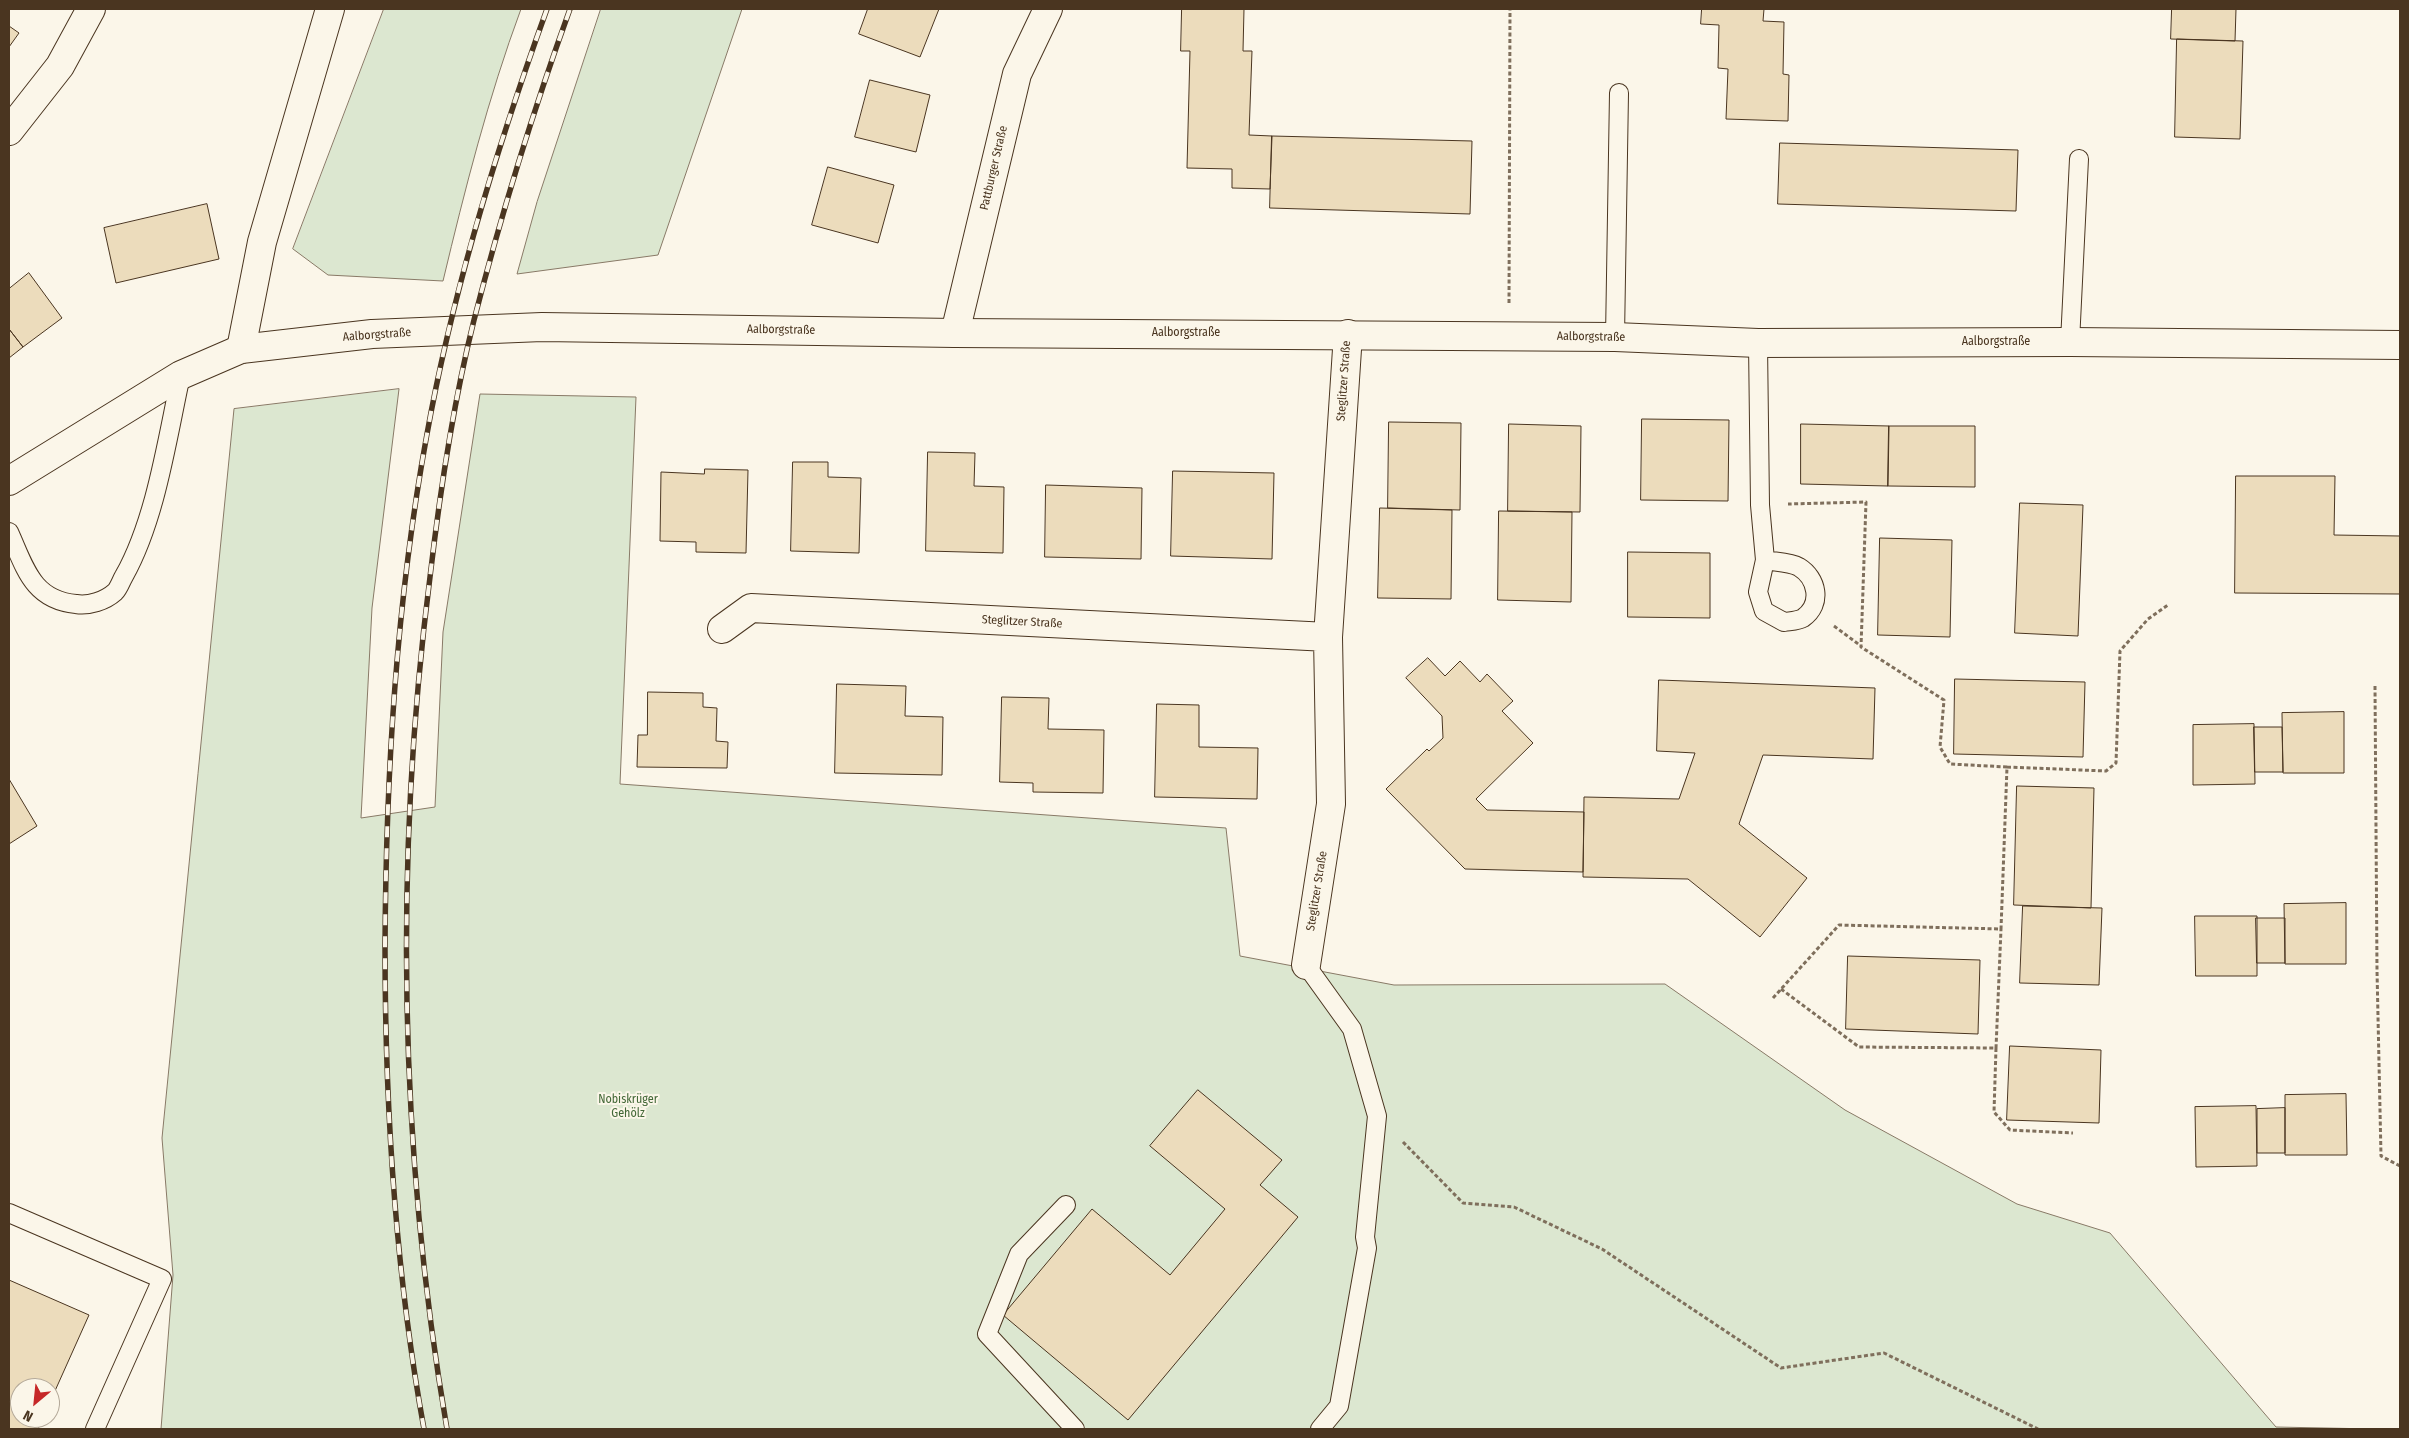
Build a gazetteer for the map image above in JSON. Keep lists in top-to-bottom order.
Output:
{
  "streets": {
    "street": ["Pattburger Straße", "Aalborgstraße", "Steglitzer Straße"]
  },
  "crossings": [
    ["Pattburger Straße", "Aalborgstraße"],
    ["Aalborgstraße", "Steglitzer Straße"]
  ],
  "parks": ["Nobiskrüger Gehölz"],
  "north": "bottom left"
}
